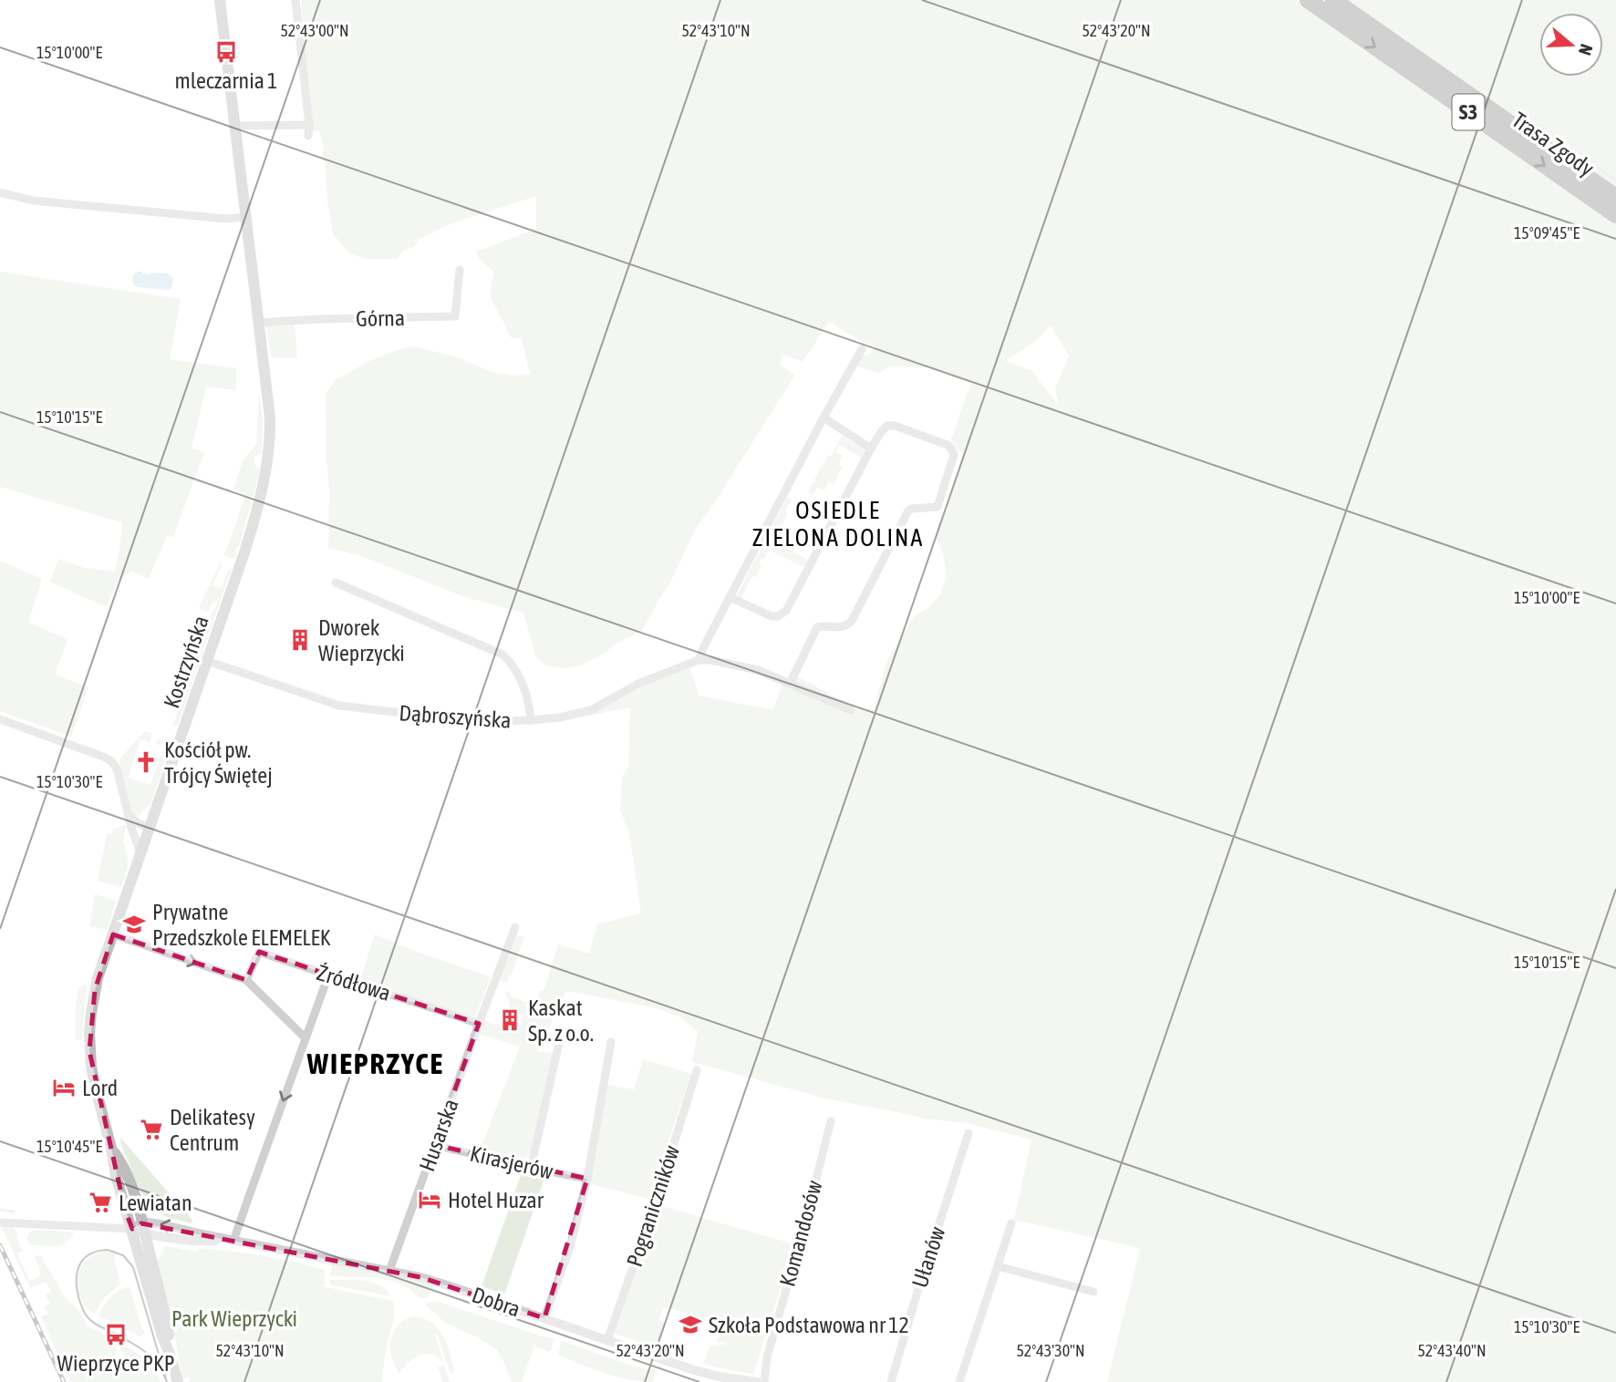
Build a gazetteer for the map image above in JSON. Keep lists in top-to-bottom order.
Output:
{
  "streets": {
    "highway": ["S3", "Trasa Zgody"],
    "main road": ["Kostrzyńska"],
    "street": [
      "Górna",
      "Dąbroszyńska",
      "Źródłowa",
      "Husarska",
      "Kirasjerów",
      "Pograniczników",
      "Komandosów",
      "Ułanów",
      "Dobra"
    ]
  },
  "crossings": [
    ["Górna", "Kostrzyńska"],
    ["Kostrzyńska", "Dąbroszyńska"],
    ["Kostrzyńska", "Dobra"],
    ["Źródłowa", "Husarska"],
    ["Husarska", "Kirasjerów"],
    ["Husarska", "Dobra"],
    ["Pograniczników", "Dobra"]
  ],
  "districts": ["OSIEDLE ZIELONA DOLINA", "WIEPRZYCE"],
  "parks": ["Park Wieprzycki"],
  "places": {
    "bus stop": ["mleczarnia 1", "Wieprzyce PKP"],
    "building": ["Dworek Wieprzycki", "Kaskat Sp. z o.o."],
    "church": ["Kościół pw. Trójcy Świętej"],
    "school or university": ["Prywatne Przedszkole ELEMELEK", "Szkoła Podstawowa nr 12"],
    "hotel": ["Lord", "Hotel Huzar"],
    "supermarket": ["Delikatesy Centrum", "Lewiatan"]
  },
  "north": "right",
  "coordinates": [
    "52°43'00\"N",
    "52°43'10\"N",
    "52°43'20\"N",
    "15°10'00\"E",
    "15°09'45\"E",
    "15°10'15\"E",
    "15°10'30\"E",
    "15°10'45\"E",
    "52°43'30\"N",
    "52°43'40\"N"
  ]
}
